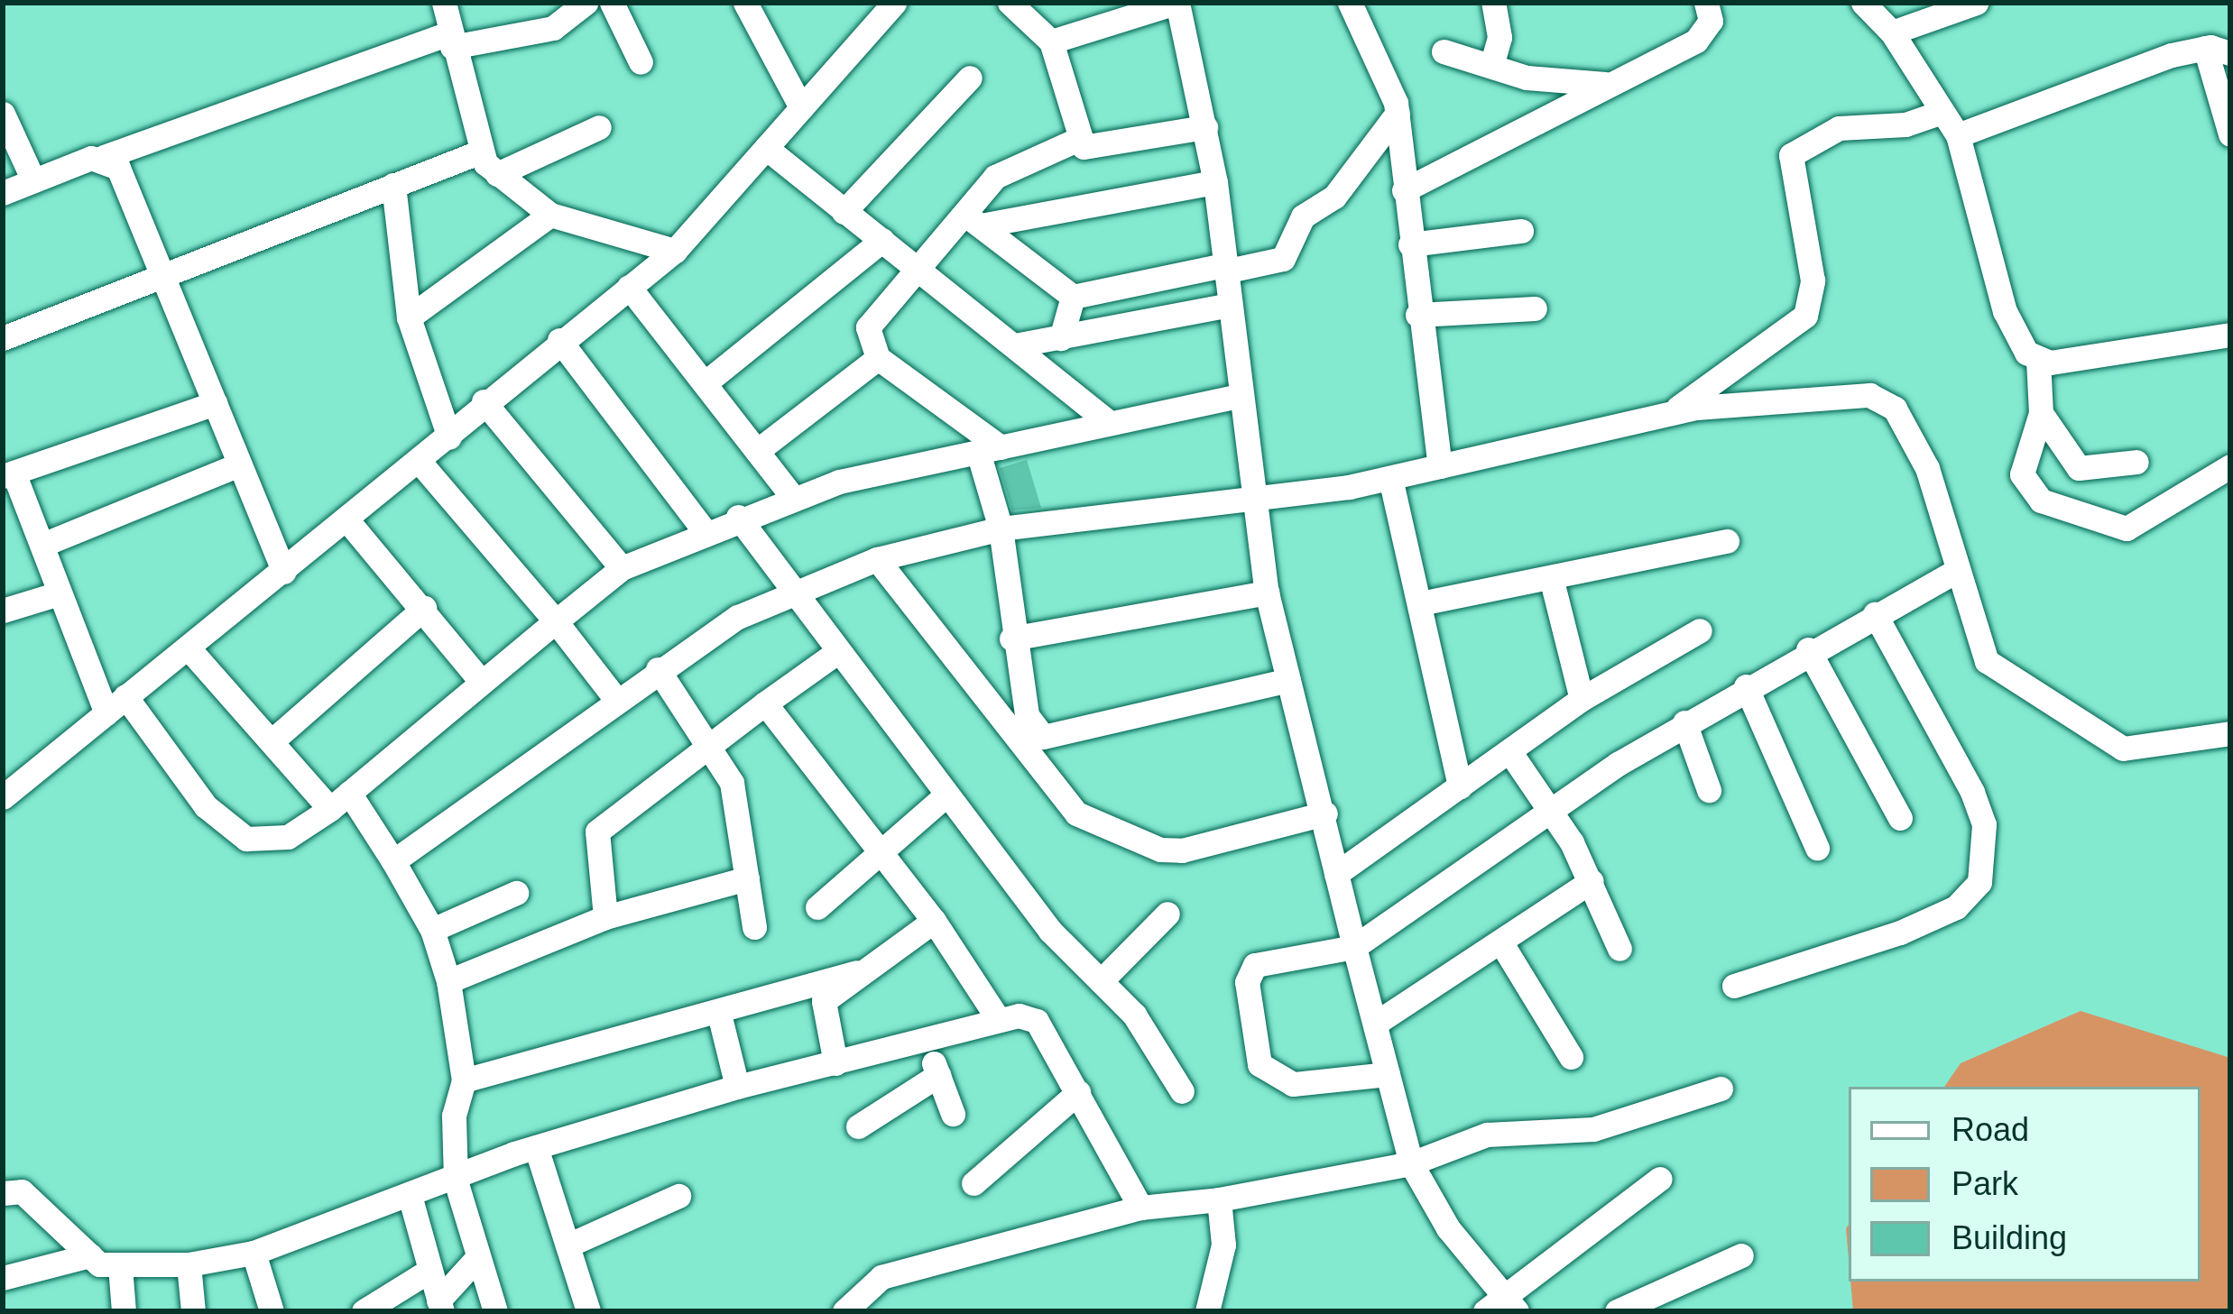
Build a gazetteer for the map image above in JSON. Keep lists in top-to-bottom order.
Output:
{
  "legend": ["Road", "Park", "Building"]
}
